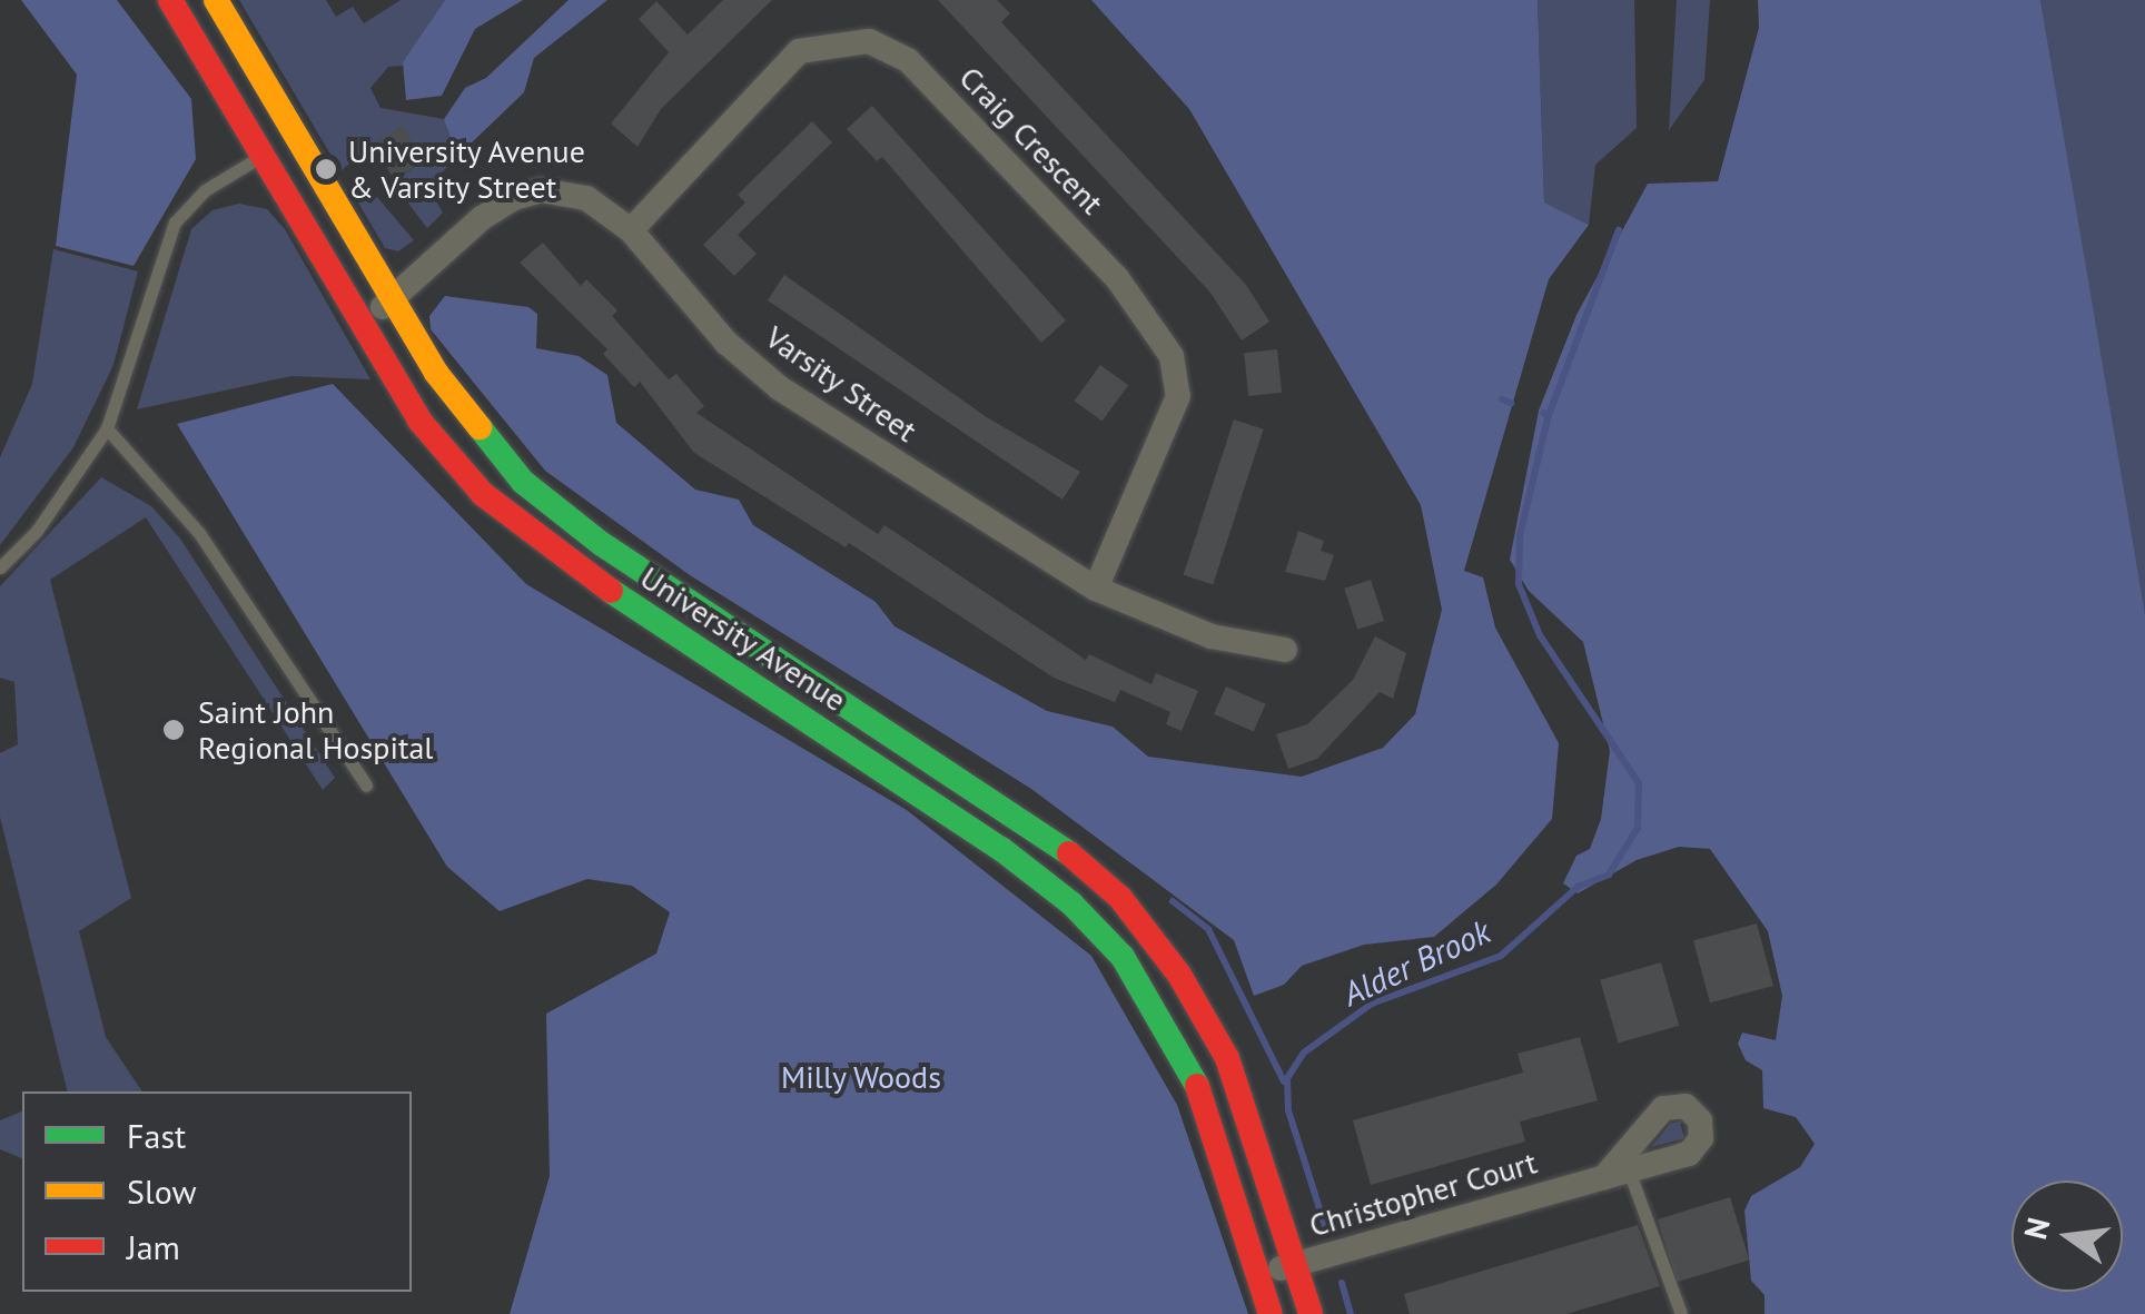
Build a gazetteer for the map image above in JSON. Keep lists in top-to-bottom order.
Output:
{
  "streets": {
    "main road": ["University Avenue"],
    "street": ["Craig Crescent", "Varsity Street", "Christopher Court"]
  },
  "crossings": [
    ["Craig Crescent", "Varsity Street"],
    ["Varsity Street", "University Avenue"],
    ["University Avenue", "Christopher Court"]
  ],
  "water": ["Alder Brook"],
  "parks": ["Milly Woods"],
  "places": ["University Avenue & Varsity Street", "Saint John Regional Hospital"],
  "legend": ["Fast", "Slow", "Jam"],
  "north": "left"
}
